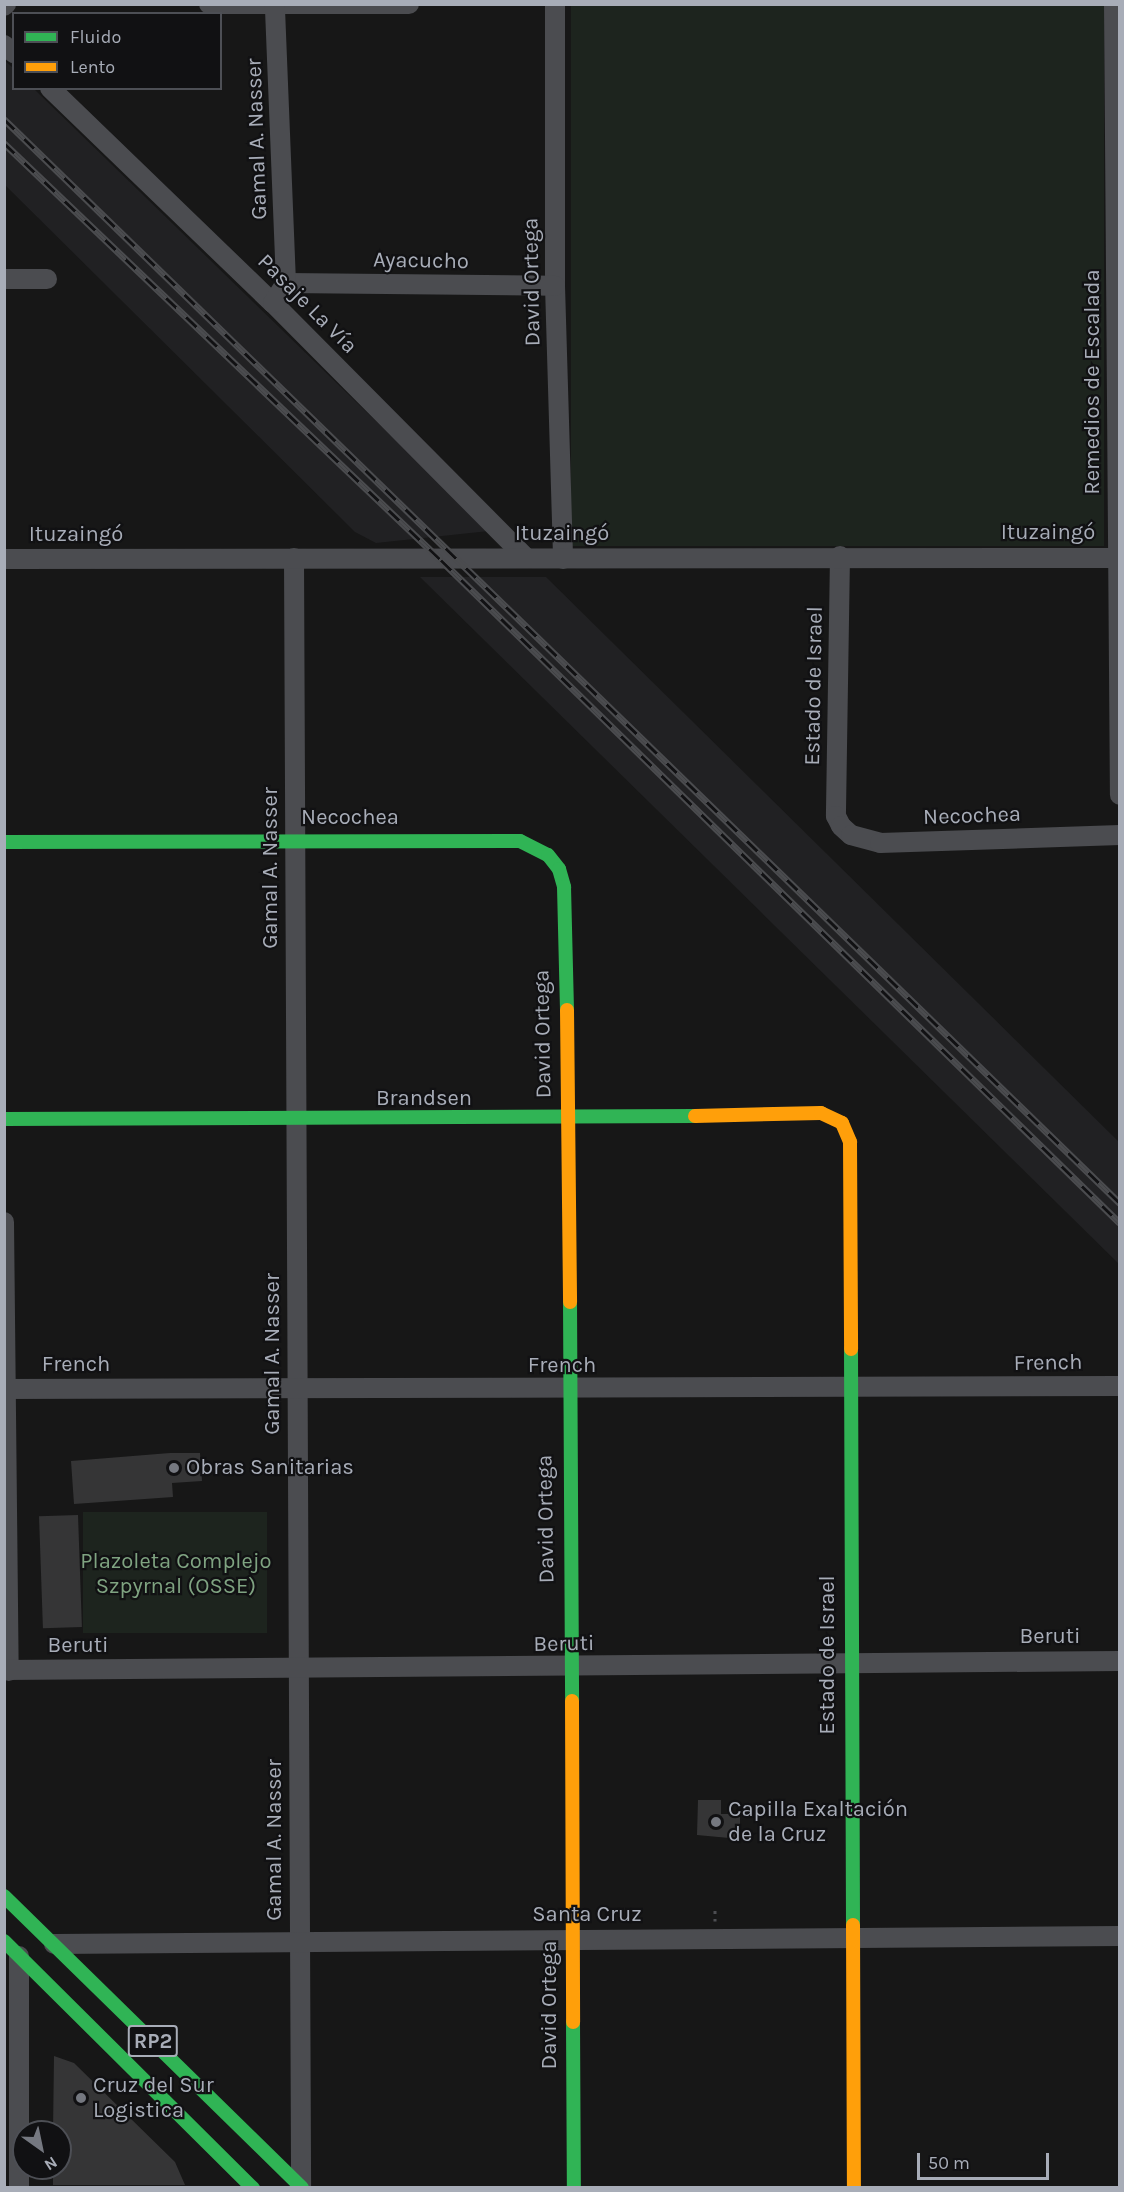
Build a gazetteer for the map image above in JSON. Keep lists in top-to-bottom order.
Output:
{
  "streets": {
    "main road": [
      "David Ortega",
      "Estado de Israel",
      "Necochea",
      "Brandsen",
      "RP2"
    ],
    "street": [
      "Gamal A. Nasser",
      "Ayacucho",
      "Pasaje La Vía",
      "Remedios de Escalada",
      "Ituzaingó",
      "French",
      "Beruti",
      "Santa Cruz"
    ]
  },
  "crossings": [
    ["Gamal A. Nasser", "Ayacucho"],
    ["Gamal A. Nasser", "Ituzaingó"],
    ["Gamal A. Nasser", "Necochea"],
    ["Gamal A. Nasser", "Brandsen"],
    ["Gamal A. Nasser", "French"],
    ["Gamal A. Nasser", "Beruti"],
    ["Gamal A. Nasser", "Santa Cruz"],
    ["Gamal A. Nasser", "RP2"],
    ["Ayacucho", "David Ortega"],
    ["David Ortega", "Ituzaingó"],
    ["David Ortega", "Necochea"],
    ["David Ortega", "Brandsen"],
    ["David Ortega", "French"],
    ["David Ortega", "Beruti"],
    ["David Ortega", "Santa Cruz"],
    ["Pasaje La Vía", "Ituzaingó"],
    ["Remedios de Escalada", "Ituzaingó"],
    ["Ituzaingó", "Estado de Israel"],
    ["Estado de Israel", "Necochea"],
    ["Estado de Israel", "Brandsen"],
    ["Estado de Israel", "French"],
    ["Estado de Israel", "Beruti"],
    ["Estado de Israel", "Santa Cruz"],
    ["Santa Cruz", "RP2"]
  ],
  "parks": ["Plazoleta Complejo Szpyrnal (OSSE)"],
  "places": ["Obras Sanitarias", "Capilla Exaltación de la Cruz", "Cruz del Sur Logistica"],
  "legend": ["Fluido", "Lento"],
  "scale_bar": "50 m",
  "north": "bottom right"
}
